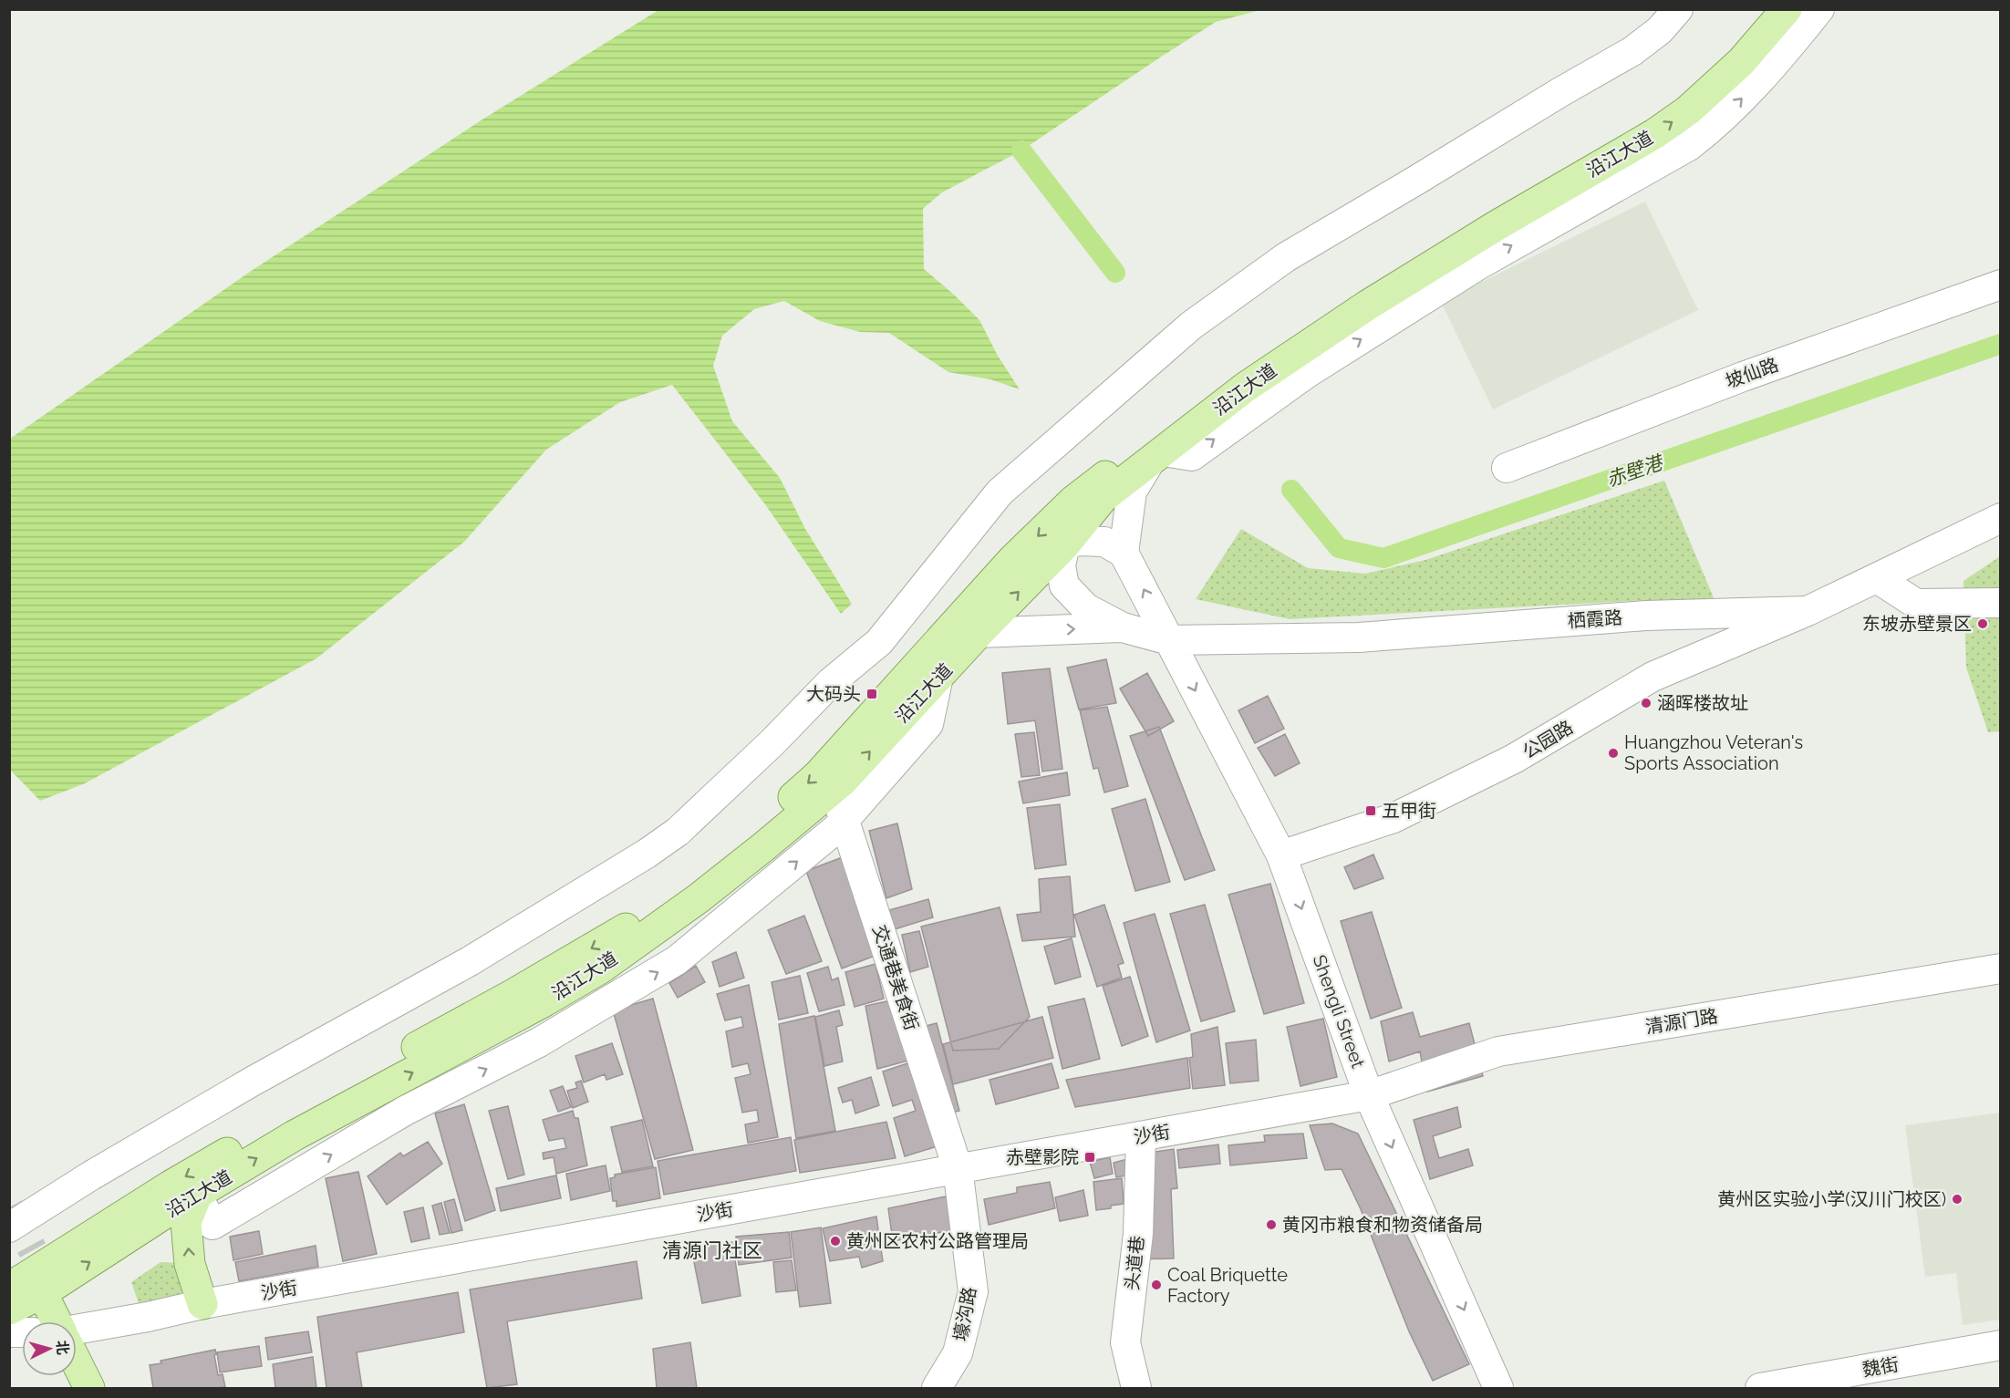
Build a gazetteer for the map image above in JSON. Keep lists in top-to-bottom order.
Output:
{
  "streets": {
    "main road": ["沿江大道"],
    "street": [
      "坡仙路",
      "栖霞路",
      "公园路",
      "交通巷美食街",
      "Shengli Street",
      "清源门路",
      "沙街",
      "头道巷",
      "壕沟路",
      "魏街"
    ]
  },
  "crossings": [
    ["沿江大道", "交通巷美食街"],
    ["栖霞路", "公园路"],
    ["栖霞路", "Shengli Street"],
    ["公园路", "Shengli Street"],
    ["交通巷美食街", "沙街"],
    ["交通巷美食街", "壕沟路"],
    ["Shengli Street", "清源门路"],
    ["Shengli Street", "沙街"],
    ["清源门路", "沙街"],
    ["沙街", "头道巷"],
    ["沙街", "壕沟路"]
  ],
  "districts": ["清源门社区"],
  "water": ["赤壁港"],
  "places": {
    "other": [
      "东坡赤壁景区",
      "涵晖楼故址",
      "Huangzhou Veteran's Sports Association",
      "黄州区实验小学(汉川门校区)",
      "黄冈市粮食和物资储备局",
      "黄州区农村公路管理局",
      "Coal Briquette Factory"
    ],
    "transit": ["大码头", "五甲街", "赤壁影院"]
  },
  "north": "right"
}
